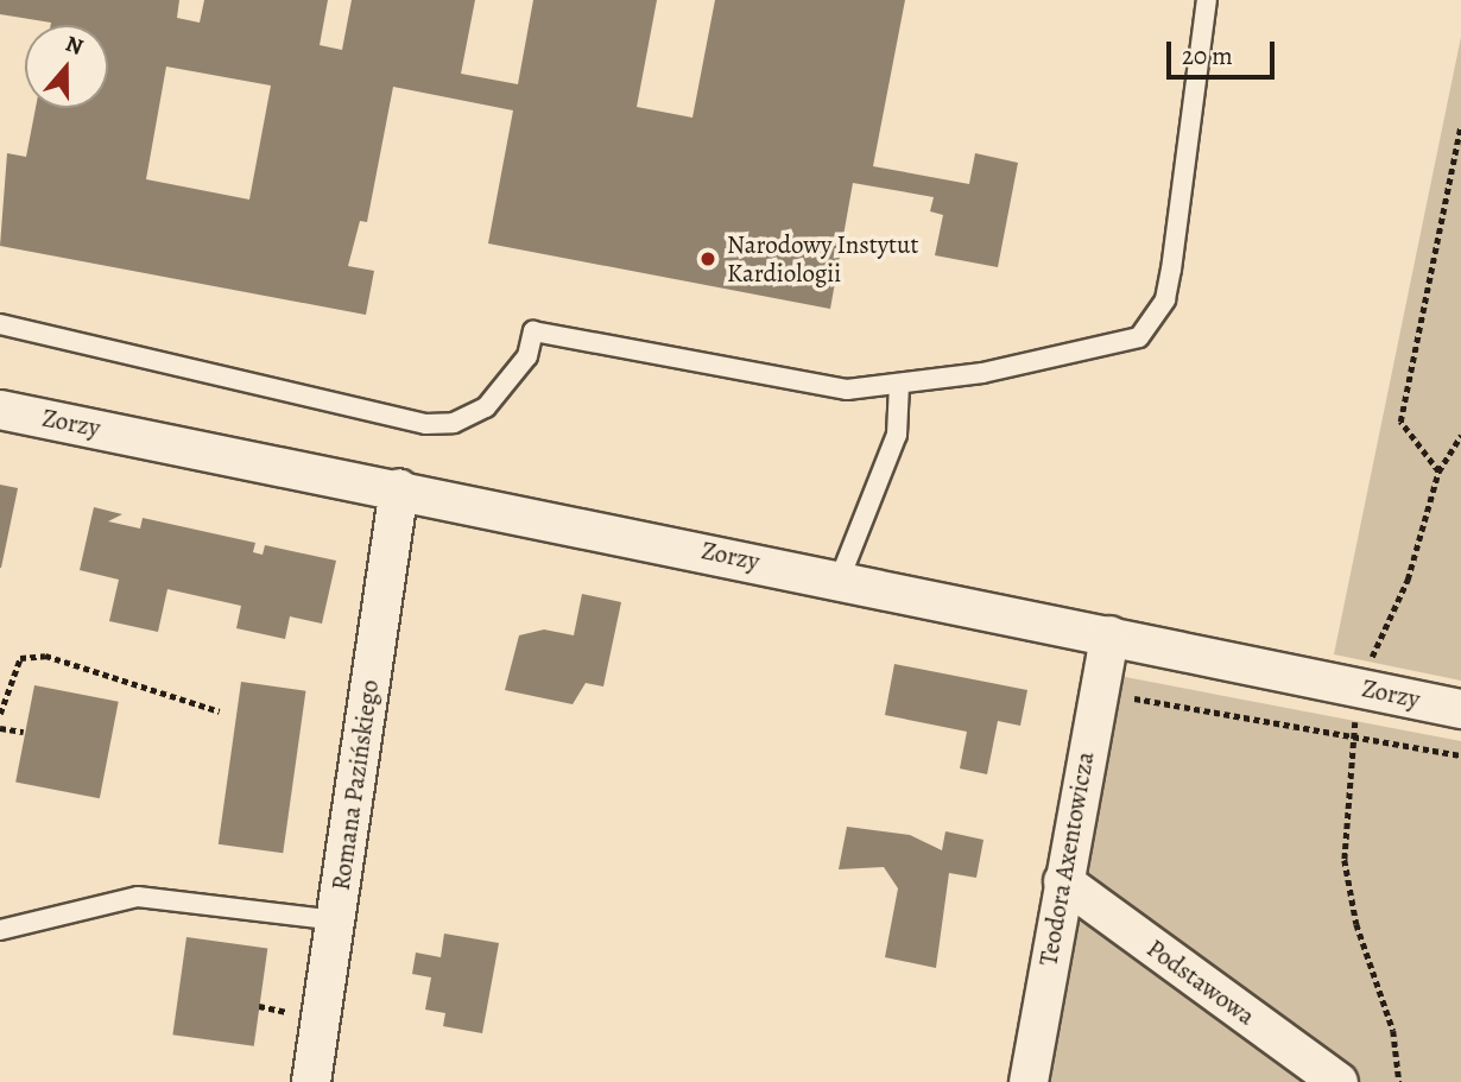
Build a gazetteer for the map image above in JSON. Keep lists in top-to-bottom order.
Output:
{
  "streets": {
    "street": [
      "Zorzy",
      "Romana Pazińskiego",
      "Teodora Axentowicza",
      "Podstawowa"
    ]
  },
  "crossings": [
    ["Zorzy", "Romana Pazińskiego"],
    ["Zorzy", "Teodora Axentowicza"],
    ["Teodora Axentowicza", "Podstawowa"]
  ],
  "places": ["Narodowy Instytut Kardiologii"],
  "scale_bar": "20 m",
  "north": "top"
}
